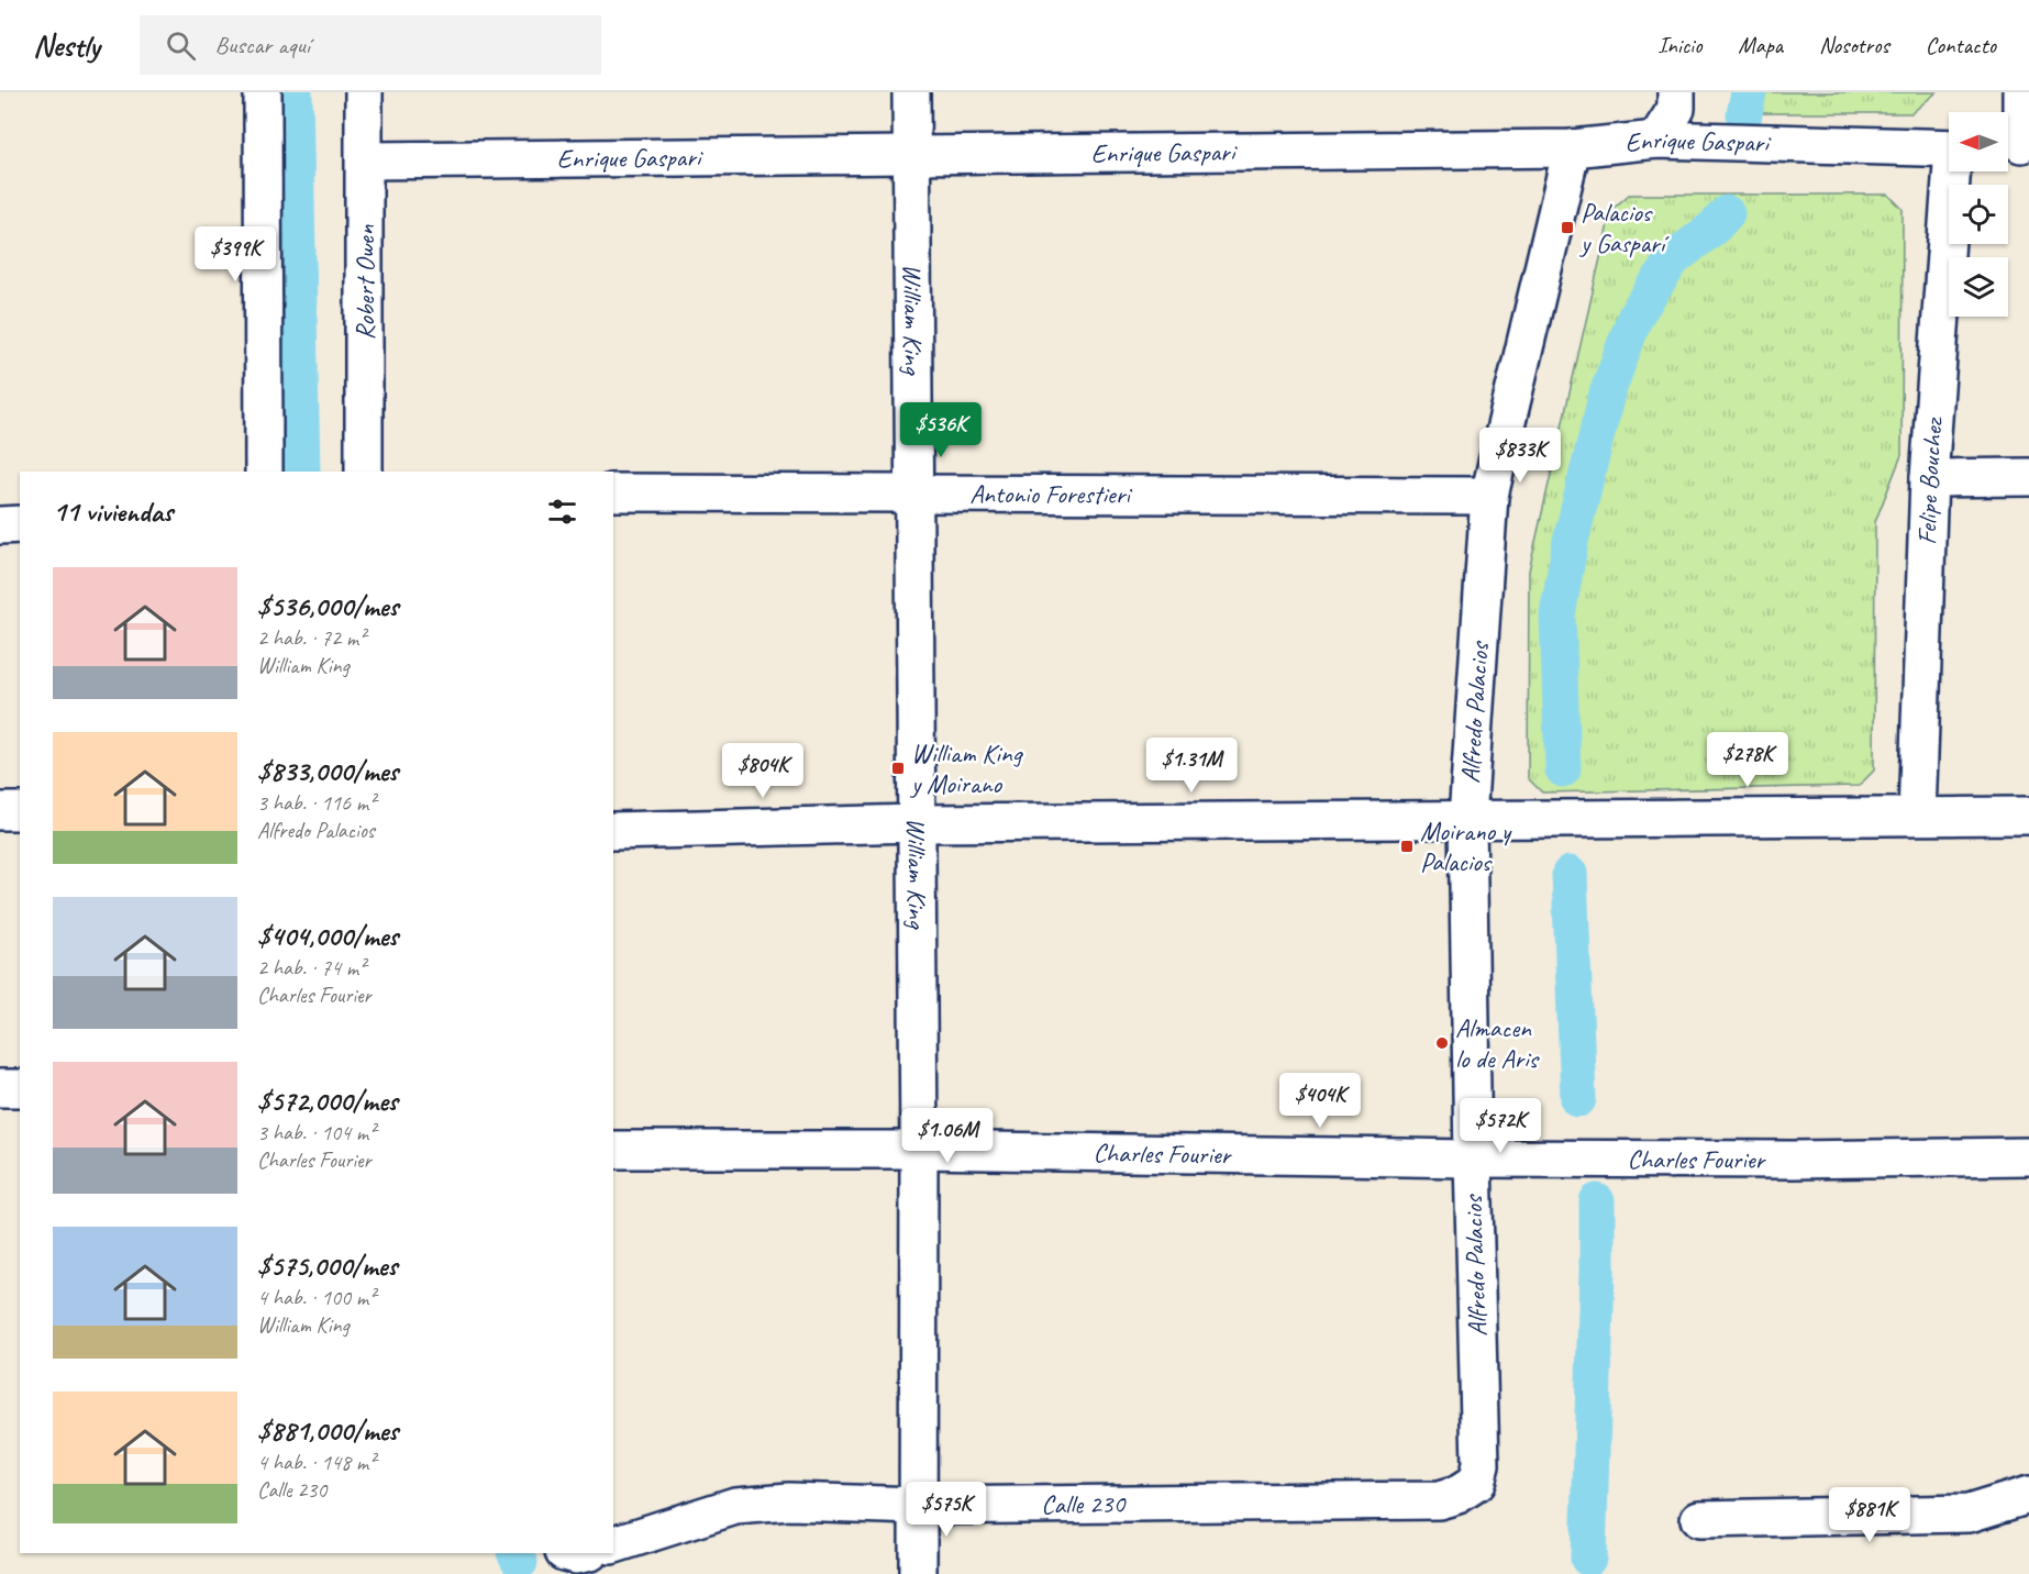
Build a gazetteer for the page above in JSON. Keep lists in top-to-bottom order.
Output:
{
  "streets": {
    "street": [
      "Enrique Gaspari",
      "Robert Owen",
      "William King",
      "Felipe Bouchez",
      "Antonio Forestieri",
      "Alfredo Palacios",
      "Charles Fourier",
      "Calle 230"
    ]
  },
  "crossings": [
    ["Enrique Gaspari", "Robert Owen"],
    ["Enrique Gaspari", "William King"],
    ["Enrique Gaspari", "Alfredo Palacios"],
    ["William King", "Antonio Forestieri"],
    ["William King", "Charles Fourier"],
    ["William King", "Calle 230"],
    ["Antonio Forestieri", "Alfredo Palacios"],
    ["Alfredo Palacios", "Charles Fourier"],
    ["Alfredo Palacios", "Calle 230"]
  ],
  "places": {
    "transit": ["Palacios y Gasparí", "William King y Moirano", "Moirano y Palacios"],
    "other": ["Almacen lo de Aris"]
  },
  "north": "left",
  "page": {
    "header": "Nestly",
    "search": "Buscar aquí",
    "nav": [
      "Inicio",
      "Mapa",
      "Nosotros",
      "Contacto"
    ],
    "price": [
      "$399K",
      "$536K",
      "$833K",
      "$278K",
      "$1.31M",
      "$804K",
      "$404K",
      "$572K",
      "$1.06M",
      "$575K",
      "$881K"
    ],
    "heading": "11 viviendas",
    "list": [
      {
        "name": "$536,000/mes",
        "note": "2 hab. · 72 m² · William King"
      },
      {
        "name": "$833,000/mes",
        "note": "3 hab. · 116 m² · Alfredo Palacios"
      },
      {
        "name": "$404,000/mes",
        "note": "2 hab. · 74 m² · Charles Fourier"
      },
      {
        "name": "$572,000/mes",
        "note": "3 hab. · 104 m² · Charles Fourier"
      },
      {
        "name": "$575,000/mes",
        "note": "4 hab. · 100 m² · William King"
      },
      {
        "name": "$881,000/mes",
        "note": "4 hab. · 148 m² · Calle 230"
      }
    ]
  }
}
